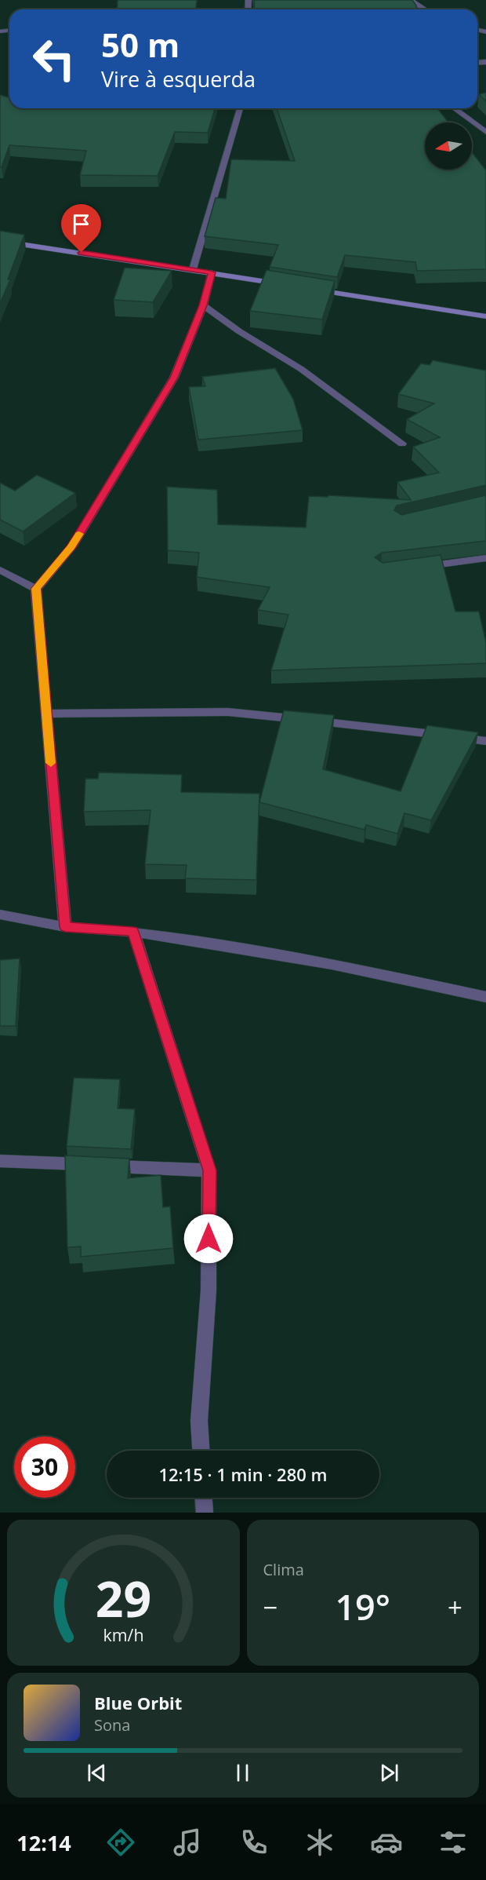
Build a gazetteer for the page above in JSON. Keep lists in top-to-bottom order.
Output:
{
  "north": "left",
  "page": {
    "turn": ["50 m", "Vire à esquerda"],
    "limit": "30",
    "trip": "12:15 · 1 min · 280 m",
    "tile": "Clima",
    "heat": ["−", "19°", "+"],
    "song": ["Blue Orbit", "Sona"],
    "tabs": "12:14",
    "gauge": ["29", "km/h"]
  }
}
